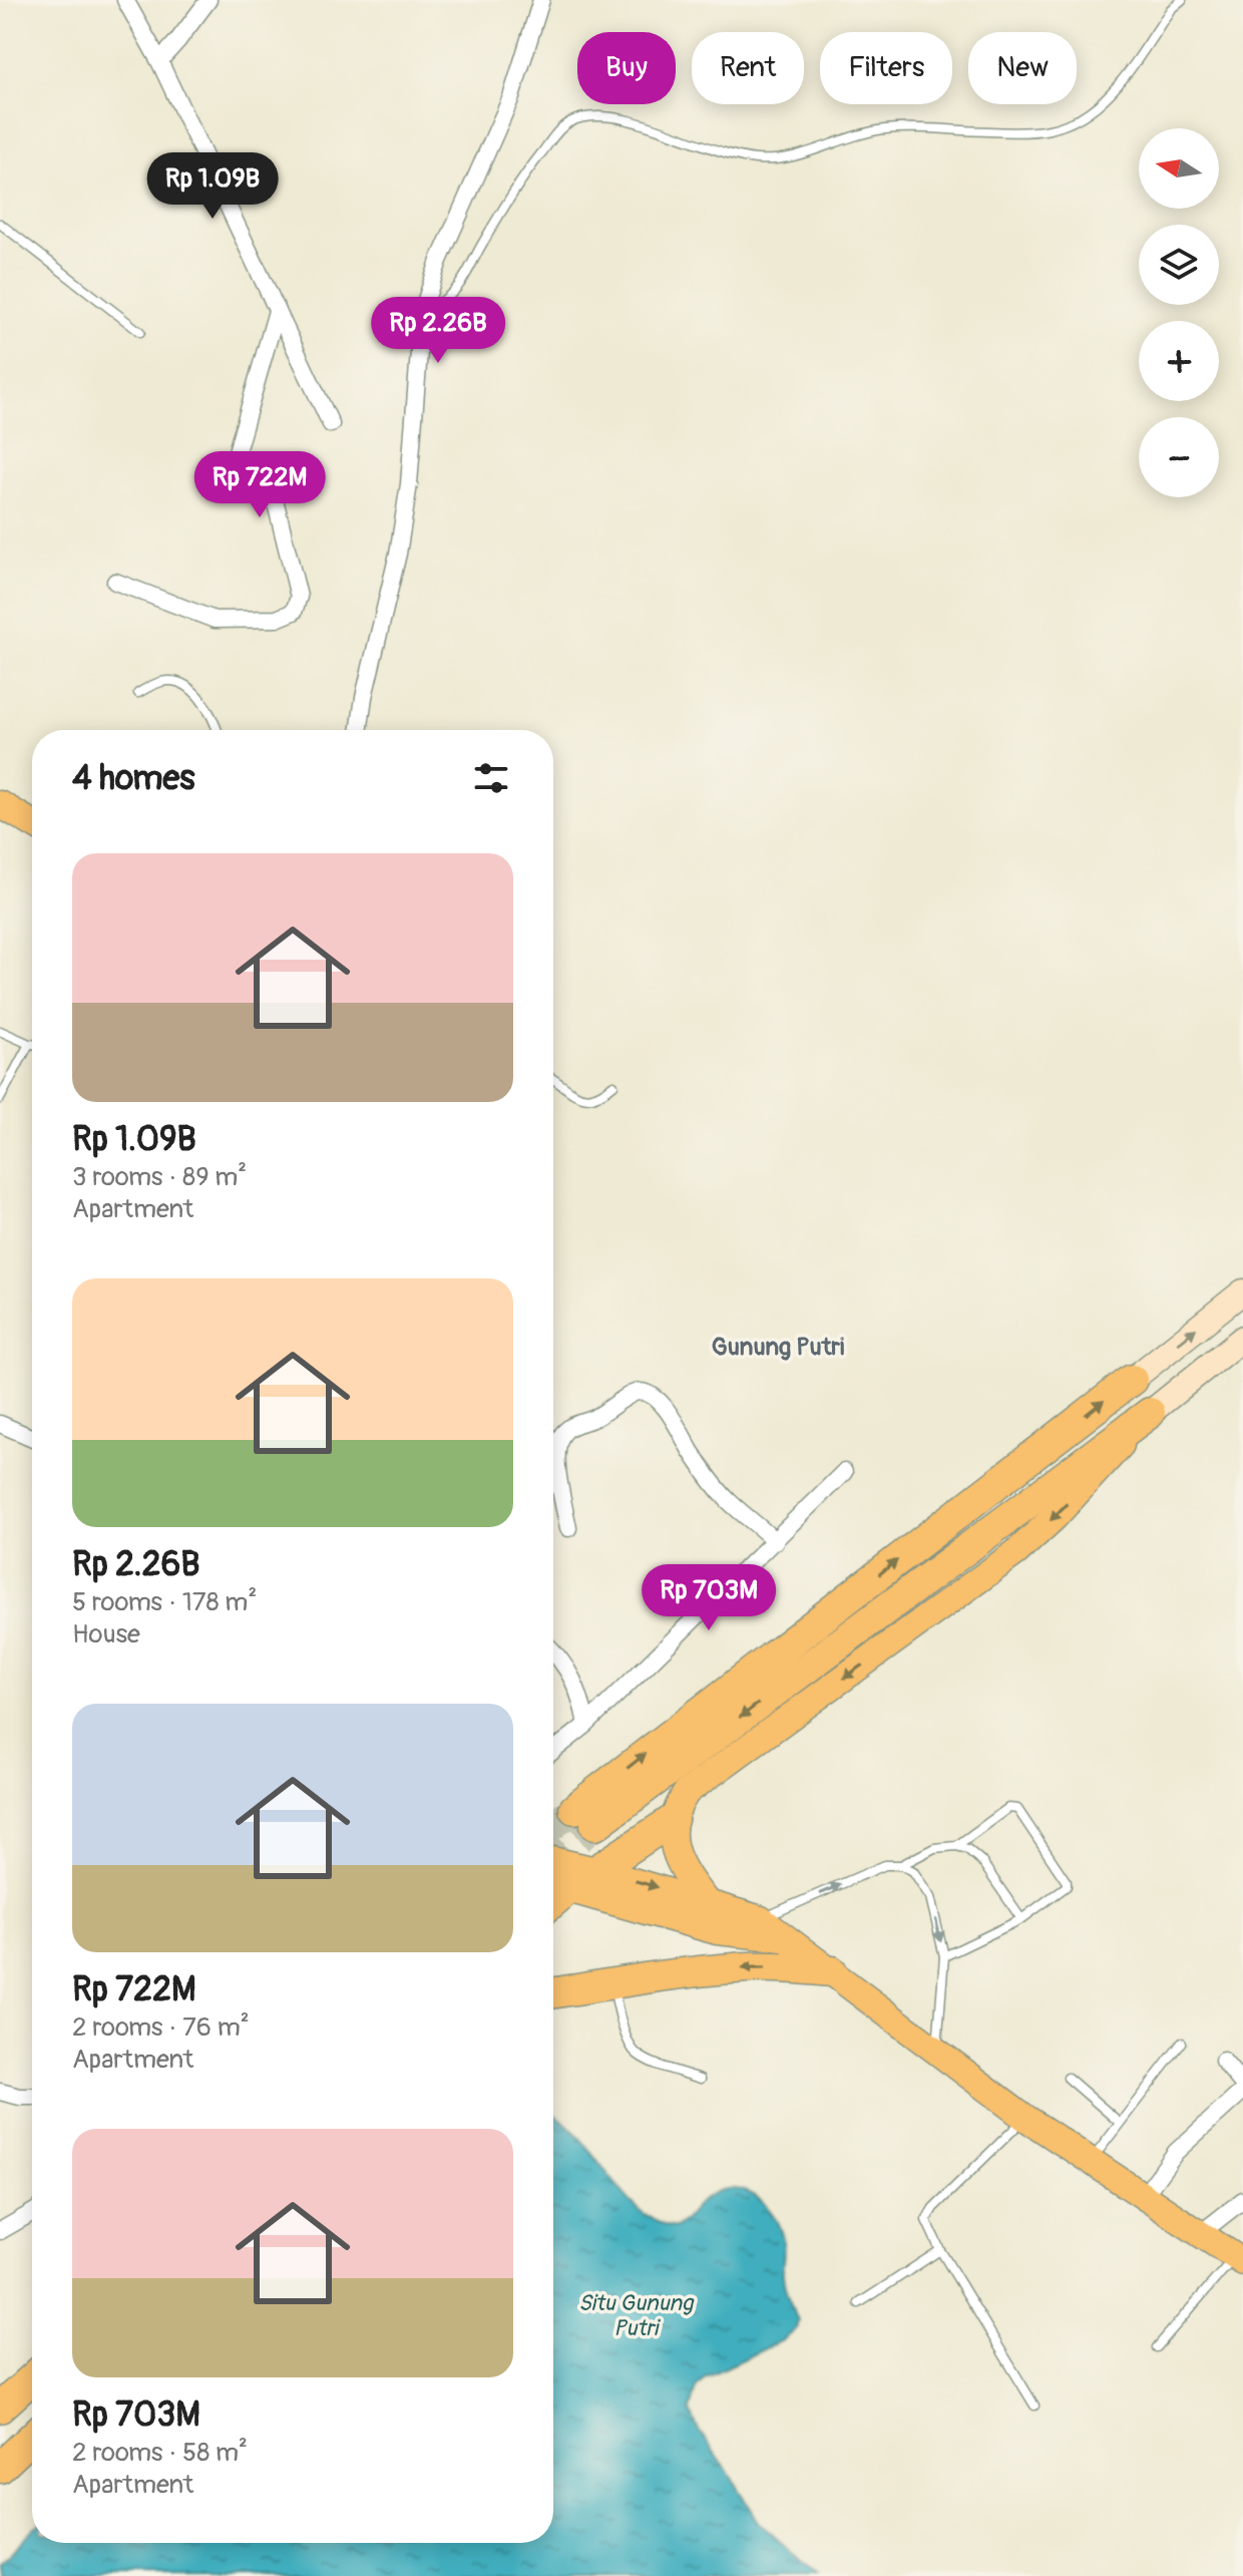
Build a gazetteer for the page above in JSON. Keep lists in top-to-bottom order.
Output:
{
  "districts": ["Gunung Putri"],
  "water": ["Situ Gunung Putri"],
  "north": "left",
  "page": {
    "chip": [
      "Buy",
      "Rent",
      "Filters",
      "New"
    ],
    "map_buttons": ["+", "−"],
    "price": [
      "Rp 1.09B",
      "Rp 2.26B",
      "Rp 722M",
      "Rp 703M"
    ],
    "heading": "4 homes",
    "list": [
      {
        "name": "Rp 1.09B",
        "note": "3 rooms · 89 m² · Apartment"
      },
      {
        "name": "Rp 2.26B",
        "note": "5 rooms · 178 m² · House"
      },
      {
        "name": "Rp 722M",
        "note": "2 rooms · 76 m² · Apartment"
      },
      {
        "name": "Rp 703M",
        "note": "2 rooms · 58 m² · Apartment"
      }
    ]
  }
}
